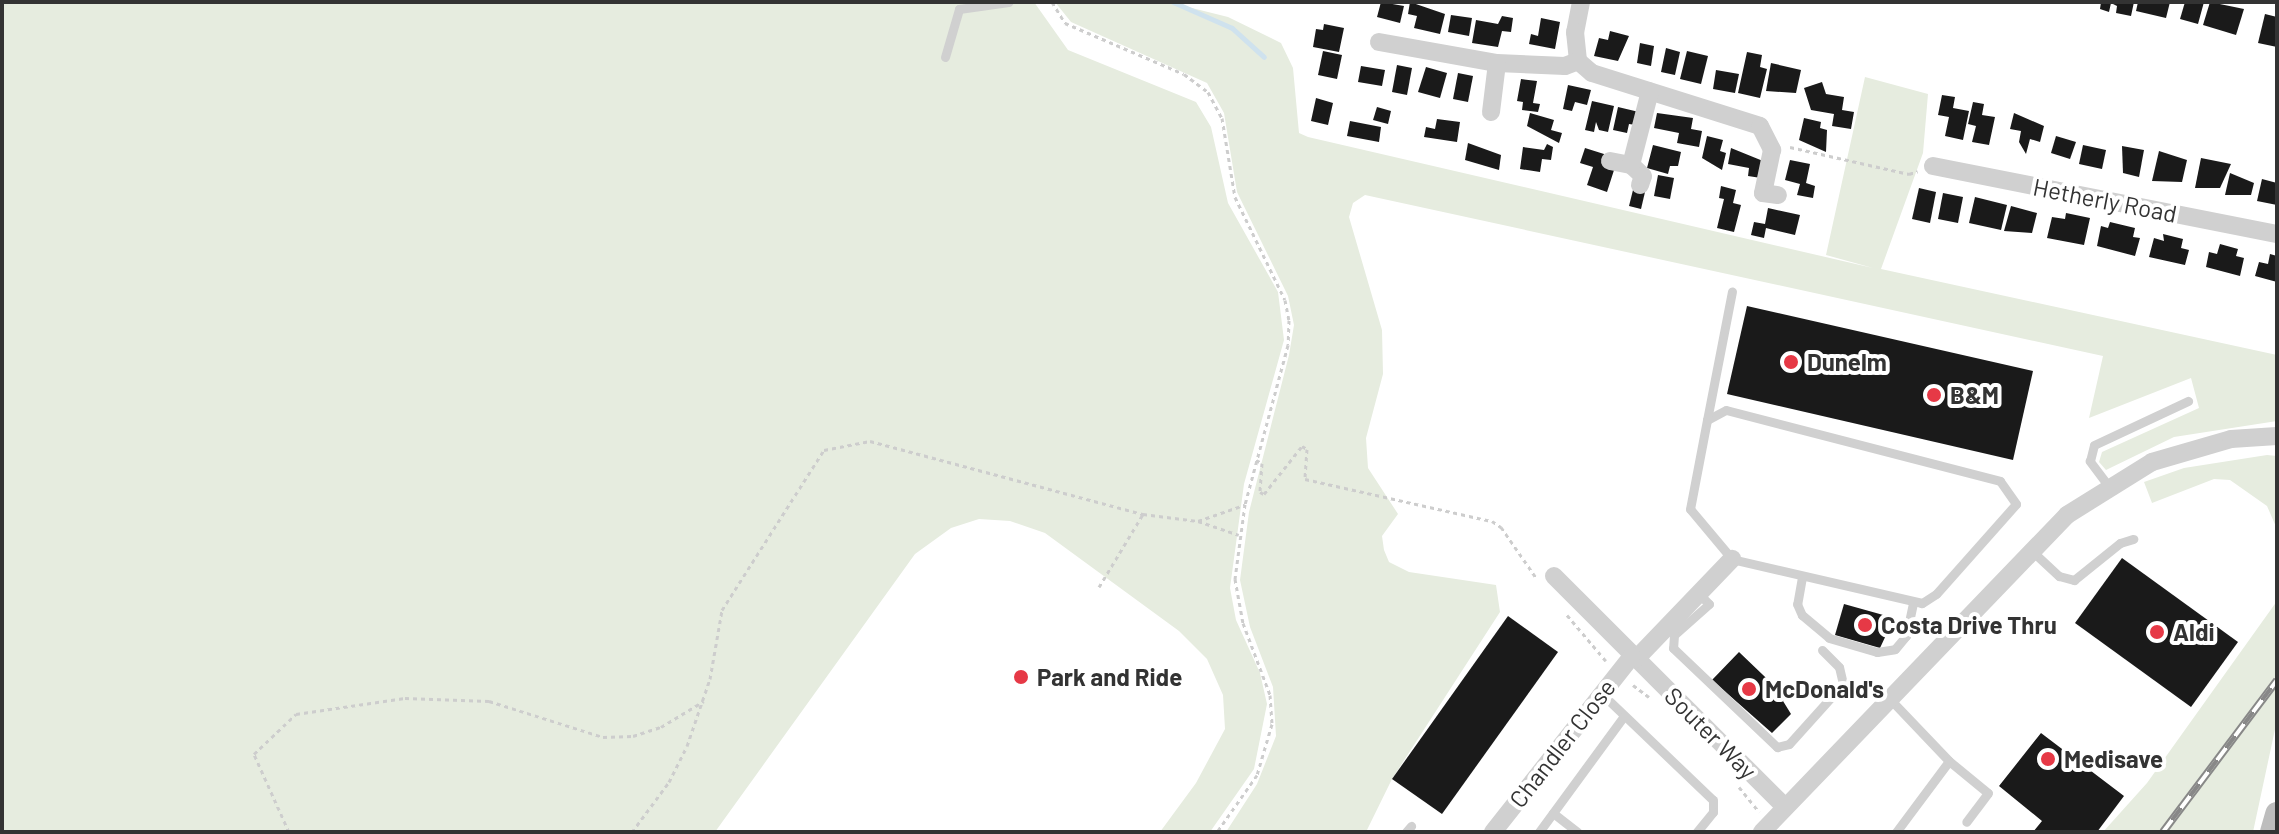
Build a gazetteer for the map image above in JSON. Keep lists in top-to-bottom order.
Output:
{
  "streets": {
    "street": ["Hetherly Road", "Souter Way", "Chandler Close"]
  },
  "crossings": [
    ["Souter Way", "Chandler Close"]
  ],
  "places": [
    "Dunelm",
    "B&M",
    "Costa Drive Thru",
    "Aldi",
    "Park and Ride",
    "McDonald's",
    "Medisave"
  ]
}
